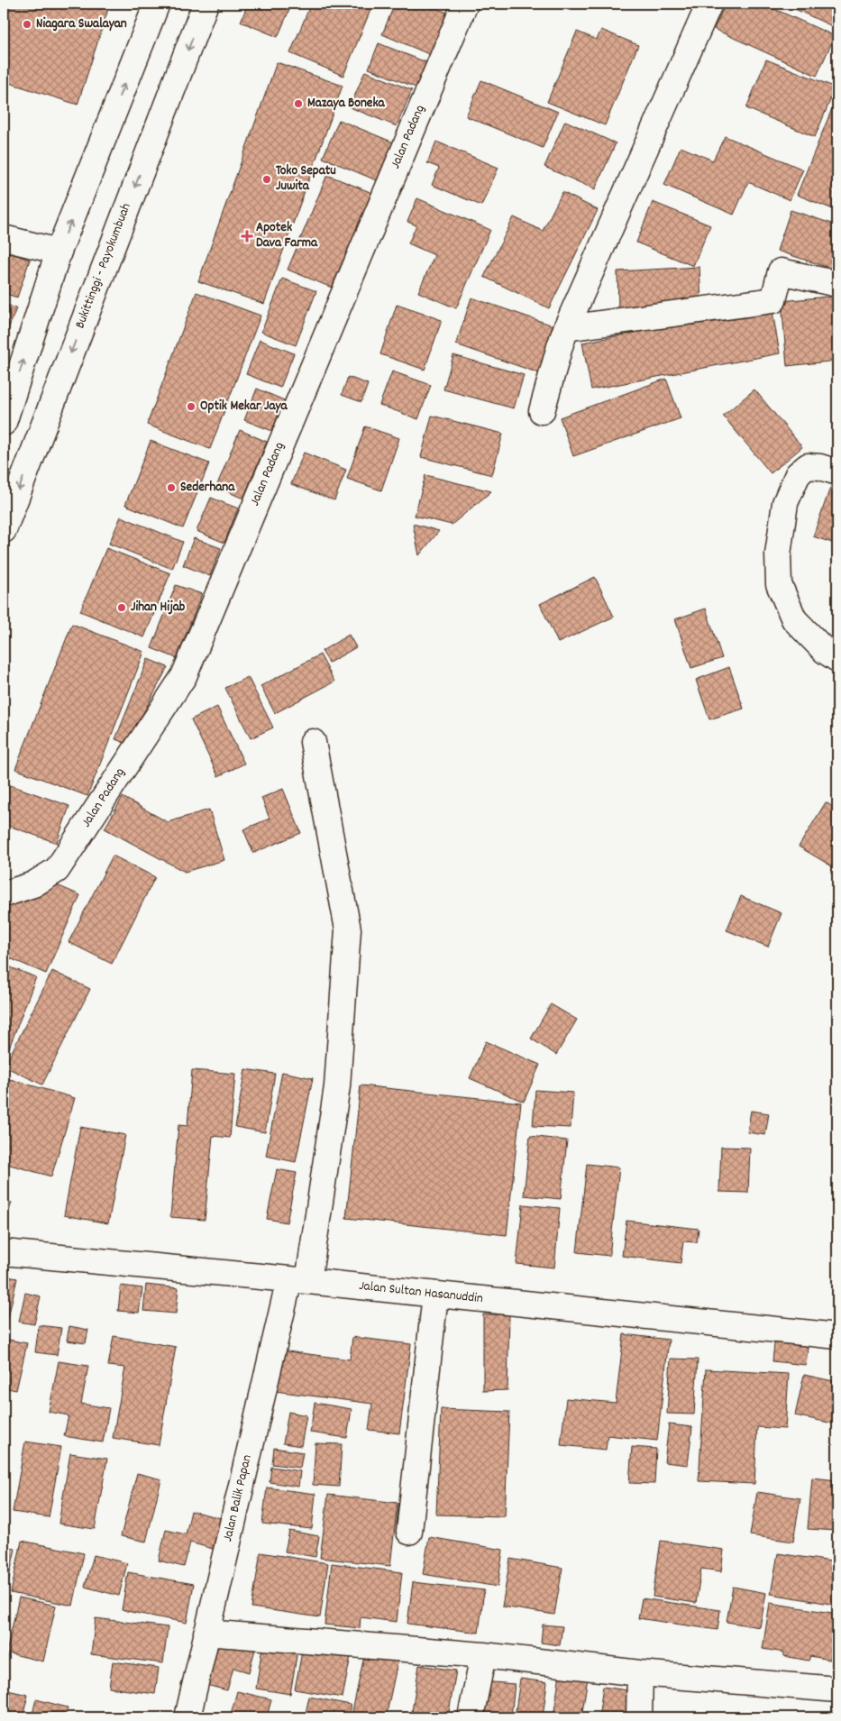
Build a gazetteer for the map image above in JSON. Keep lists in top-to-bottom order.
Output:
{
  "streets": {
    "main road": [
      "Jalan Padang",
      "Bukittinggi - Payokumbuah",
      "Jalan Sultan Hasanuddin",
      "Jalan Balik Papan"
    ]
  },
  "crossings": [
    ["Jalan Sultan Hasanuddin", "Jalan Balik Papan"]
  ],
  "places": {
    "other": [
      "Niagara Swalayan",
      "Mazaya Boneka",
      "Toko Sepatu Juwita",
      "Optik Mekar Jaya",
      "Sederhana",
      "Jihan Hijab"
    ],
    "health": ["Apotek Dava Farma"]
  }
}
